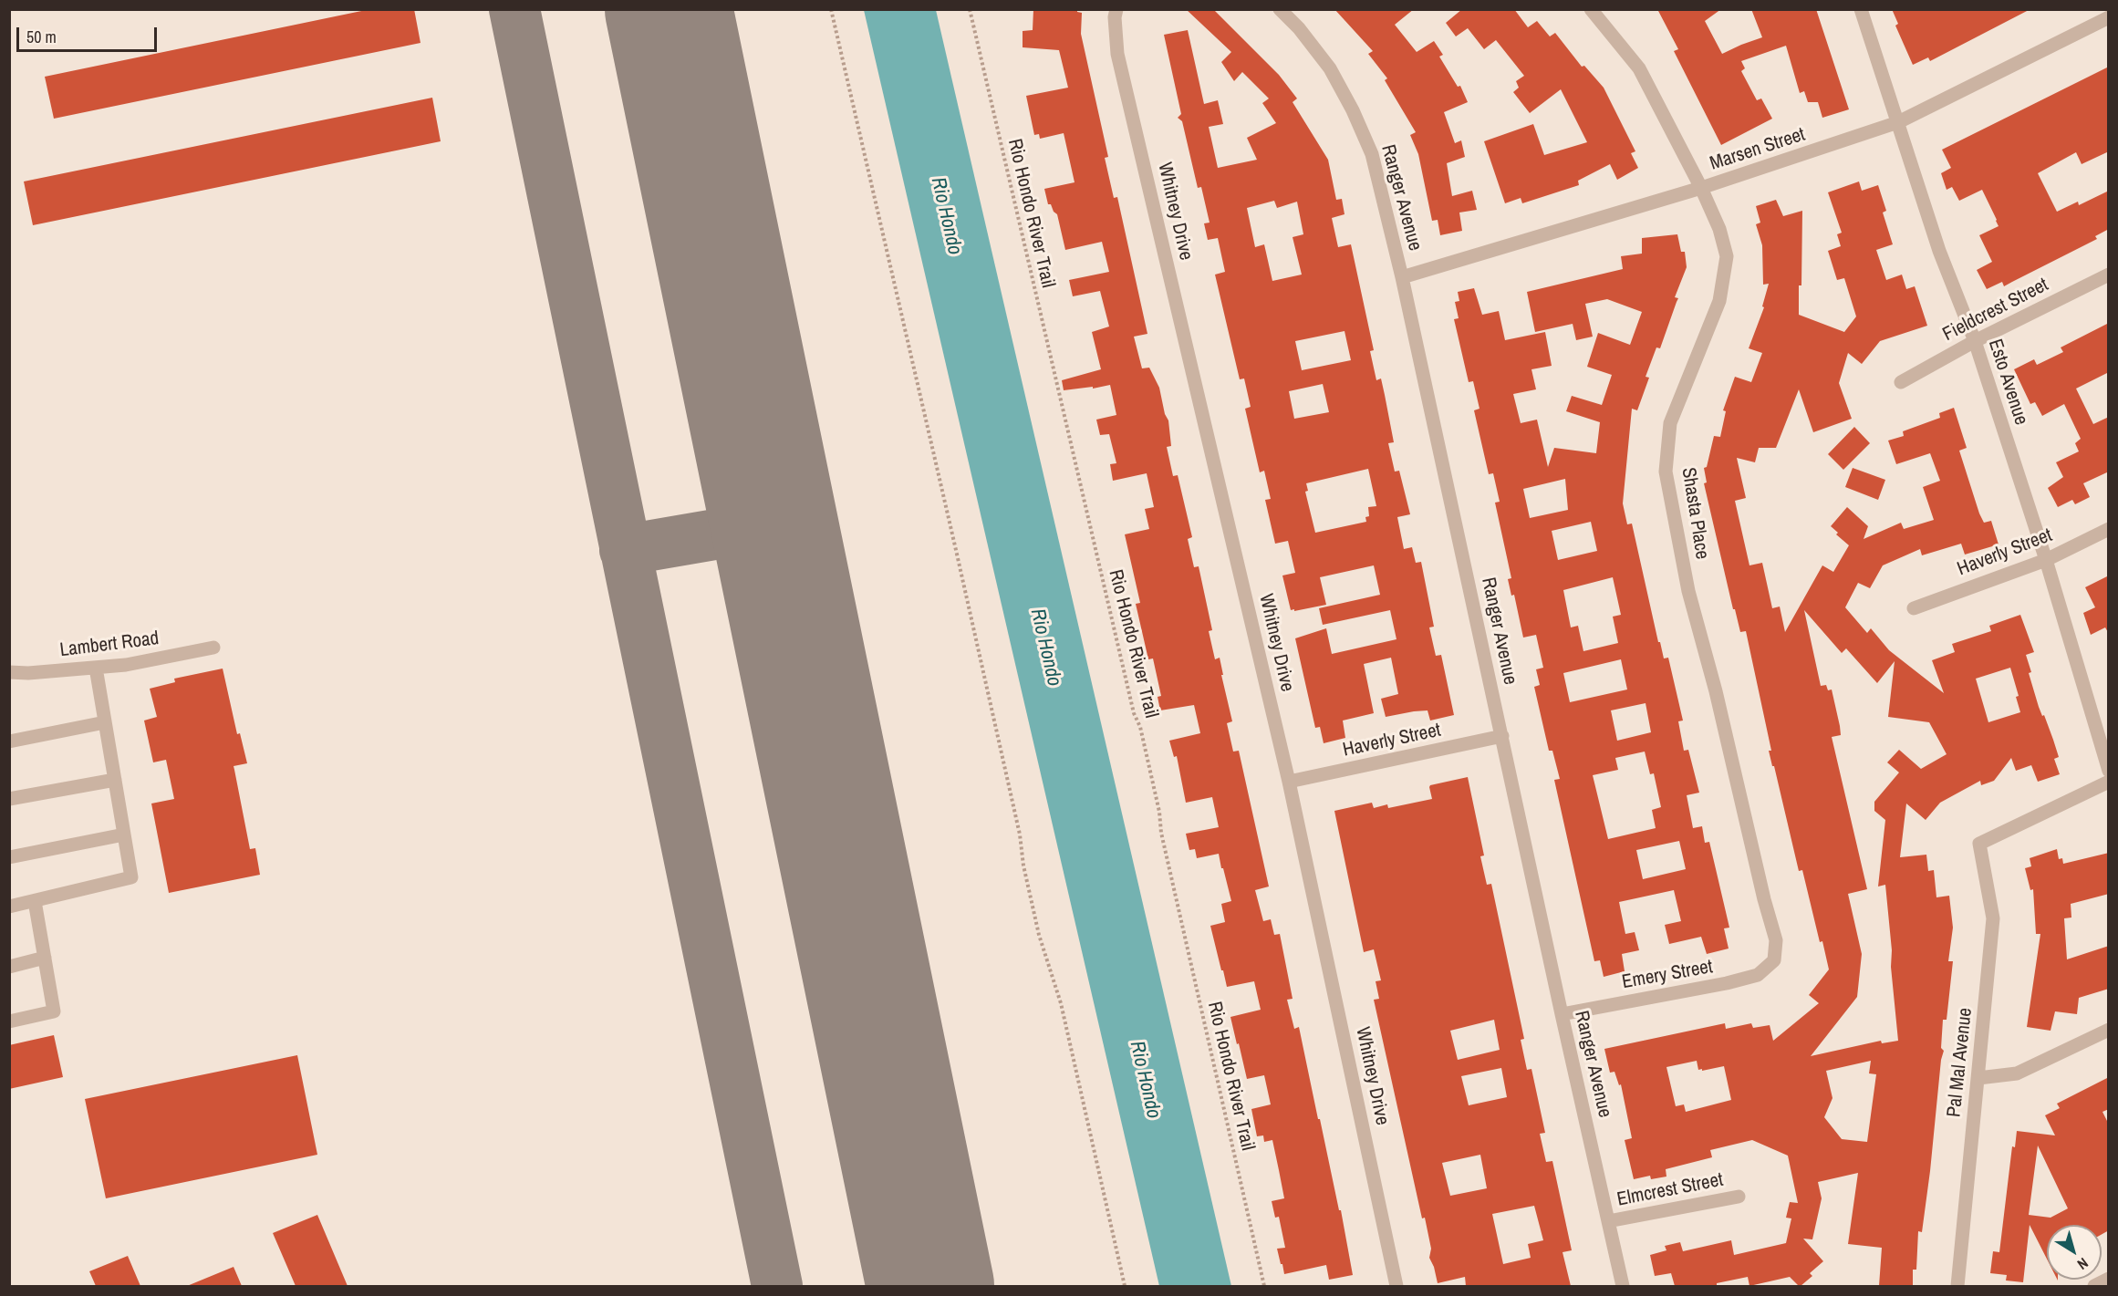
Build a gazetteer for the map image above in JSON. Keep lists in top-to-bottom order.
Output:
{
  "streets": {
    "street": [
      "Marsen Street",
      "Ranger Avenue",
      "Whitney Drive",
      "Fieldcrest Street",
      "Esto Avenue",
      "Shasta Place",
      "Haverly Street",
      "Lambert Road",
      "Emery Street",
      "Pal Mal Avenue",
      "Elmcrest Street"
    ],
    "path": ["Rio Hondo River Trail"]
  },
  "crossings": [
    ["Marsen Street", "Ranger Avenue"],
    ["Marsen Street", "Esto Avenue"],
    ["Marsen Street", "Shasta Place"],
    ["Ranger Avenue", "Haverly Street"],
    ["Ranger Avenue", "Emery Street"],
    ["Ranger Avenue", "Elmcrest Street"],
    ["Whitney Drive", "Haverly Street"],
    ["Fieldcrest Street", "Esto Avenue"],
    ["Esto Avenue", "Haverly Street"],
    ["Shasta Place", "Emery Street"]
  ],
  "water": ["Rio Hondo"],
  "scale_bar": "50 m",
  "north": "bottom right"
}
